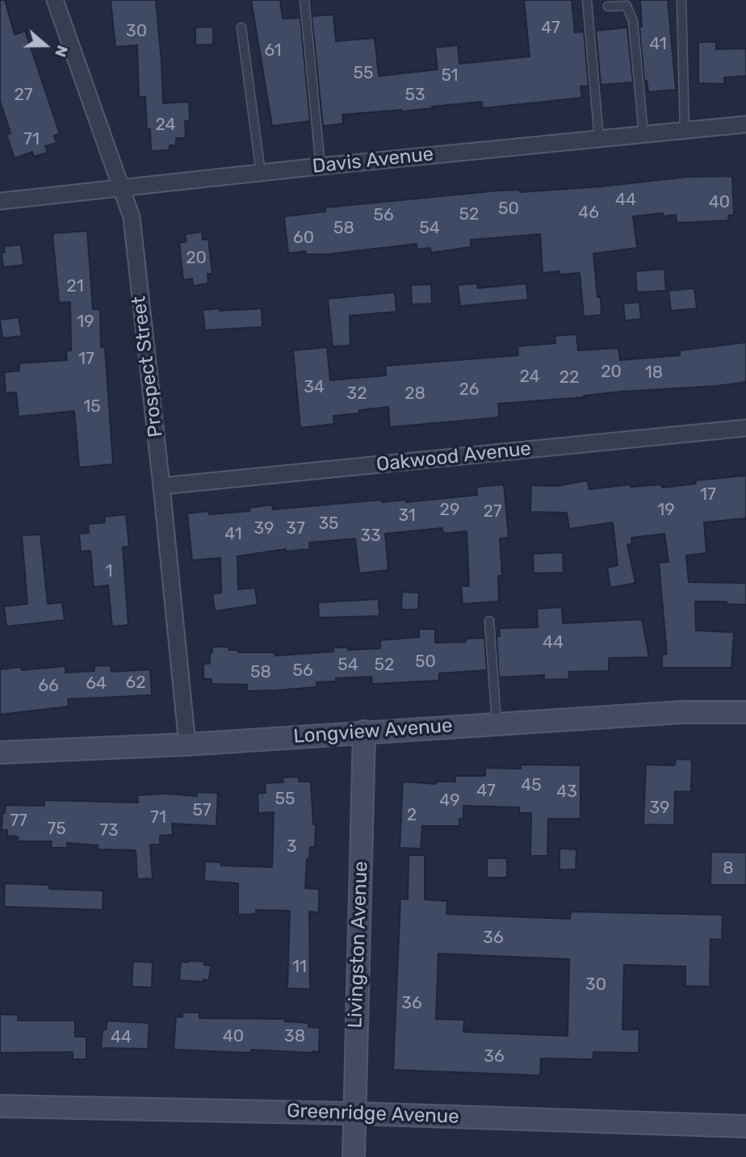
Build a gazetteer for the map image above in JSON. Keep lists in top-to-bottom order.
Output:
{
  "streets": {
    "street": [
      "Davis Avenue",
      "Prospect Street",
      "Oakwood Avenue",
      "Longview Avenue",
      "Livingston Avenue",
      "Greenridge Avenue"
    ]
  },
  "crossings": [
    ["Davis Avenue", "Prospect Street"],
    ["Prospect Street", "Oakwood Avenue"],
    ["Prospect Street", "Longview Avenue"],
    ["Longview Avenue", "Livingston Avenue"],
    ["Livingston Avenue", "Greenridge Avenue"]
  ],
  "house_numbers": [
    "47",
    "30",
    "41",
    "61",
    "55",
    "51",
    "27",
    "53",
    "24",
    "71",
    "44",
    "40",
    "50",
    "46",
    "52",
    "56",
    "58",
    "54",
    "60",
    "20",
    "21",
    "19",
    "17",
    "20",
    "18",
    "24",
    "22",
    "34",
    "26",
    "32",
    "28",
    "15",
    "17",
    "29",
    "19",
    "27",
    "31",
    "35",
    "39",
    "37",
    "41",
    "33",
    "1",
    "44",
    "50",
    "54",
    "52",
    "56",
    "58",
    "62",
    "64",
    "66",
    "45",
    "47",
    "43",
    "55",
    "49",
    "39",
    "57",
    "2",
    "71",
    "77",
    "75",
    "73",
    "3",
    "8",
    "36",
    "11",
    "30",
    "36",
    "40",
    "38",
    "44",
    "36"
  ],
  "north": "right"
}
